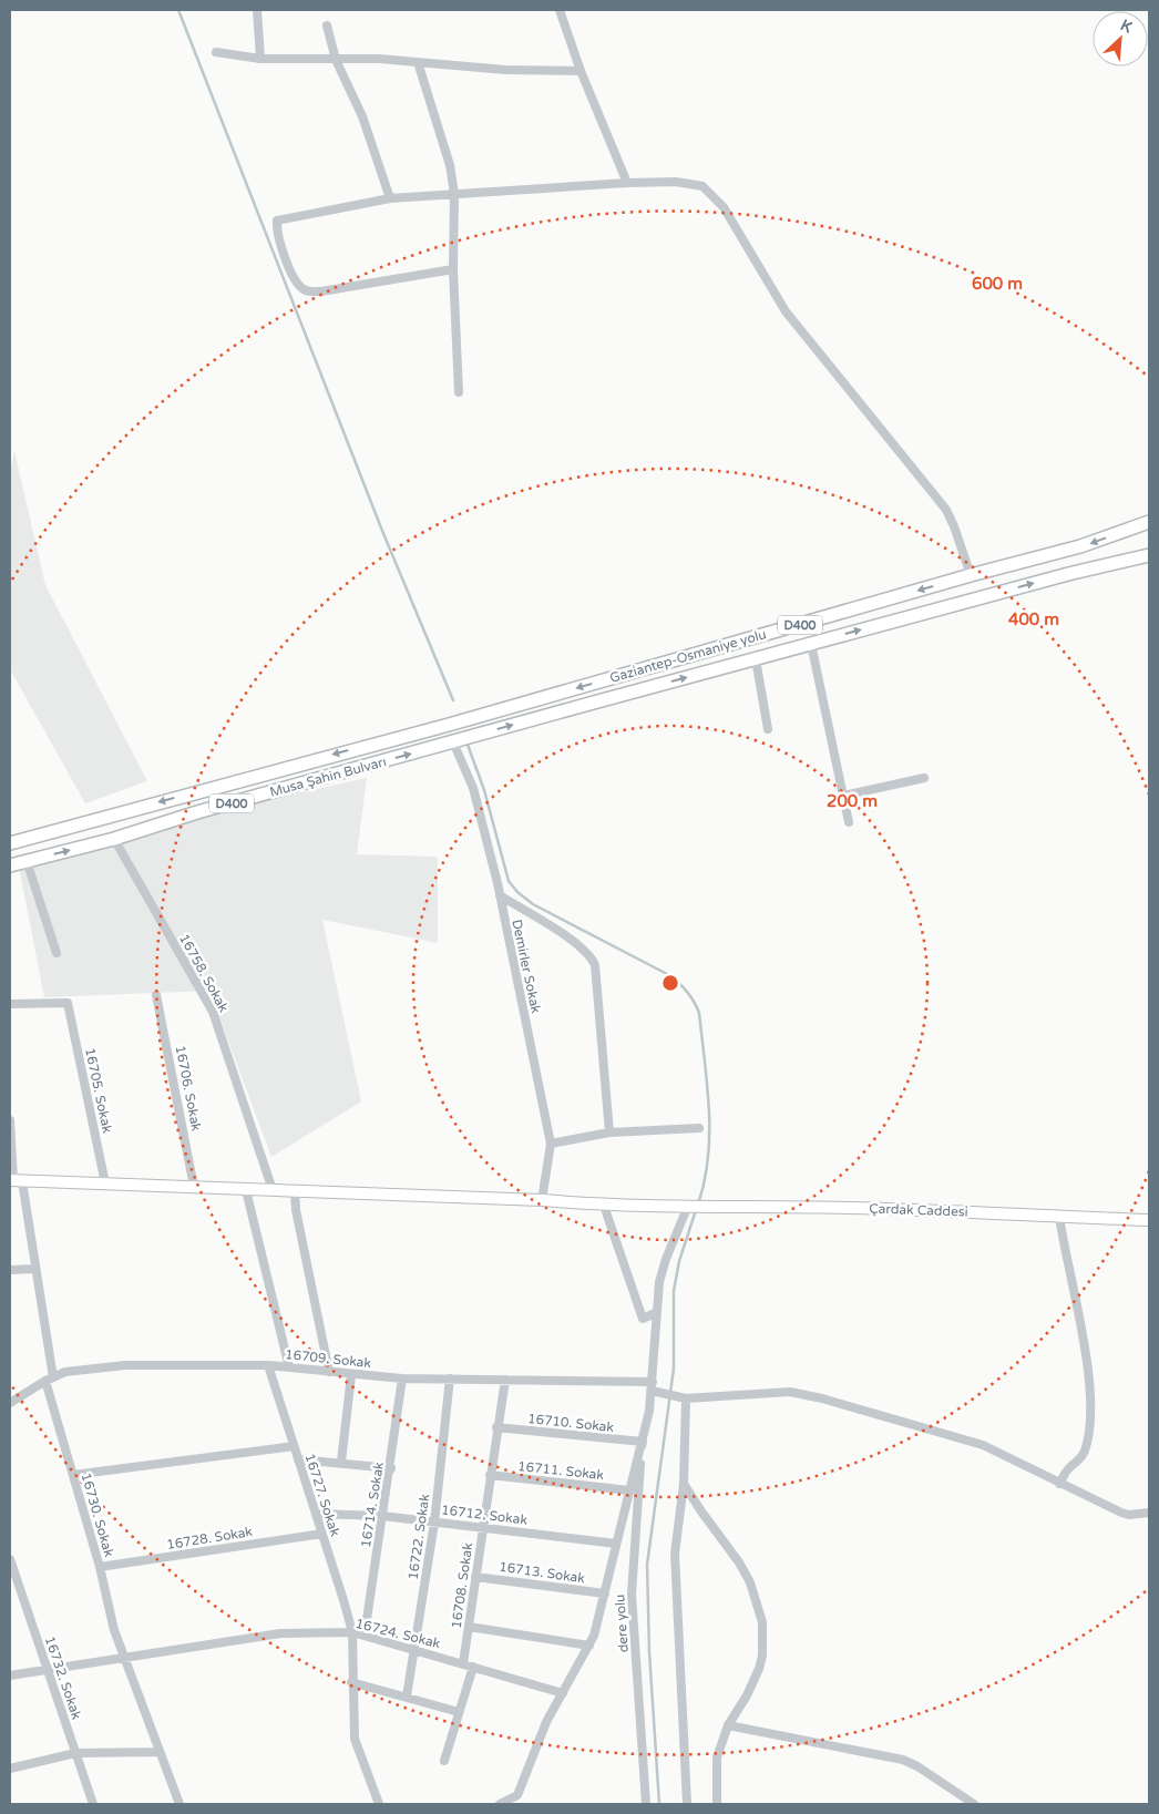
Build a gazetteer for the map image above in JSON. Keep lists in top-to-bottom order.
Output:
{
  "streets": {
    "highway": ["D400", "Gaziantep-Osmaniye yolu", "Musa Şahin Bulvarı"],
    "main road": ["Çardak Caddesi"],
    "street": [
      "Demirler Sokak",
      "16758. Sokak",
      "16706. Sokak",
      "16705. Sokak",
      "16709. Sokak",
      "16710. Sokak",
      "16711. Sokak",
      "16727. Sokak",
      "16714. Sokak",
      "16730. Sokak",
      "16712. Sokak",
      "16722. Sokak",
      "16728. Sokak",
      "16713. Sokak",
      "16708. Sokak",
      "dere yolu",
      "16724. Sokak",
      "16732. Sokak"
    ]
  },
  "crossings": [
    ["Gaziantep-Osmaniye yolu", "Musa Şahin Bulvarı"],
    ["Gaziantep-Osmaniye yolu", "Demirler Sokak"],
    ["Musa Şahin Bulvarı", "Demirler Sokak"],
    ["Musa Şahin Bulvarı", "16758. Sokak"],
    ["Demirler Sokak", "Çardak Caddesi"],
    ["16758. Sokak", "Çardak Caddesi"],
    ["16706. Sokak", "Çardak Caddesi"],
    ["16705. Sokak", "Çardak Caddesi"],
    ["Çardak Caddesi", "16730. Sokak"],
    ["16709. Sokak", "16727. Sokak"],
    ["16709. Sokak", "16714. Sokak"],
    ["16709. Sokak", "16730. Sokak"],
    ["16709. Sokak", "16722. Sokak"],
    ["16709. Sokak", "16708. Sokak"],
    ["16710. Sokak", "16708. Sokak"],
    ["16710. Sokak", "dere yolu"],
    ["16711. Sokak", "16708. Sokak"],
    ["16727. Sokak", "16712. Sokak"],
    ["16727. Sokak", "16728. Sokak"],
    ["16727. Sokak", "16724. Sokak"],
    ["16714. Sokak", "16712. Sokak"],
    ["16714. Sokak", "16724. Sokak"],
    ["16730. Sokak", "16728. Sokak"],
    ["16730. Sokak", "16724. Sokak"],
    ["16712. Sokak", "16722. Sokak"],
    ["16712. Sokak", "16708. Sokak"],
    ["16722. Sokak", "16724. Sokak"],
    ["16713. Sokak", "16708. Sokak"],
    ["16708. Sokak", "16724. Sokak"],
    ["16724. Sokak", "16732. Sokak"]
  ],
  "north": "top right",
  "rings": ["600 m", "400 m", "200 m"]
}
